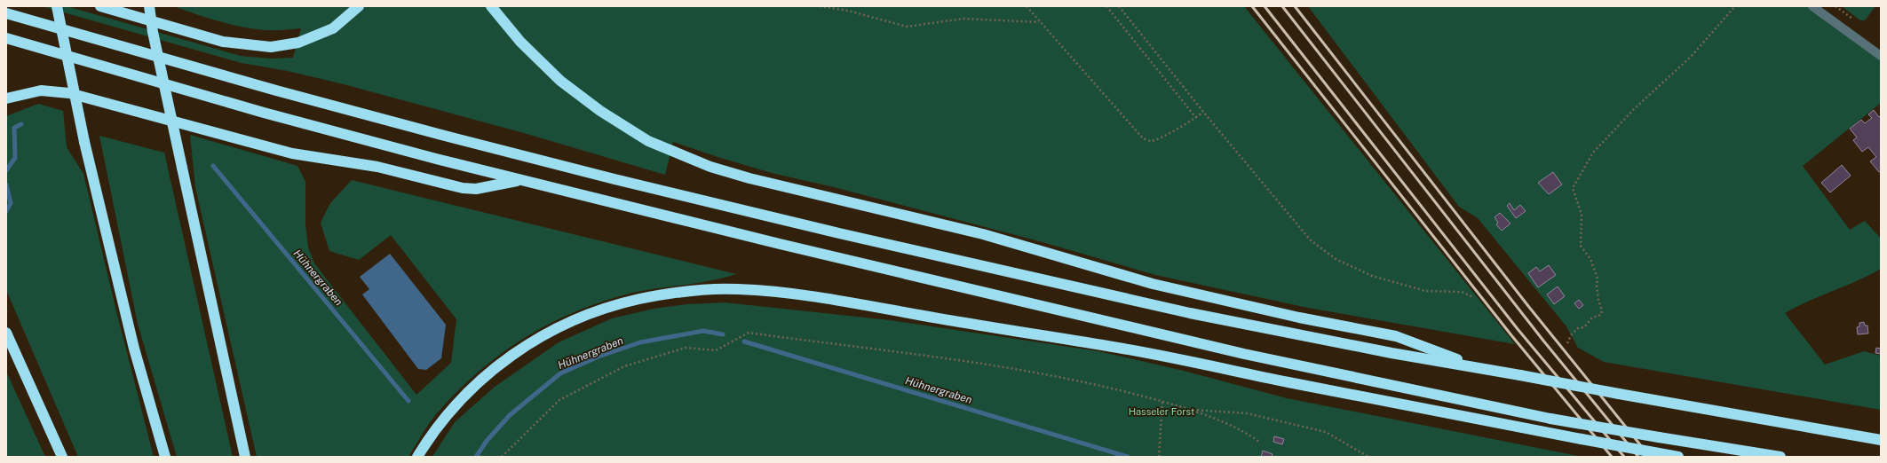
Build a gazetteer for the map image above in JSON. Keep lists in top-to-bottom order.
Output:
{
  "water": ["Hühnergraben"],
  "parks": ["Hasseler Forst"]
}
